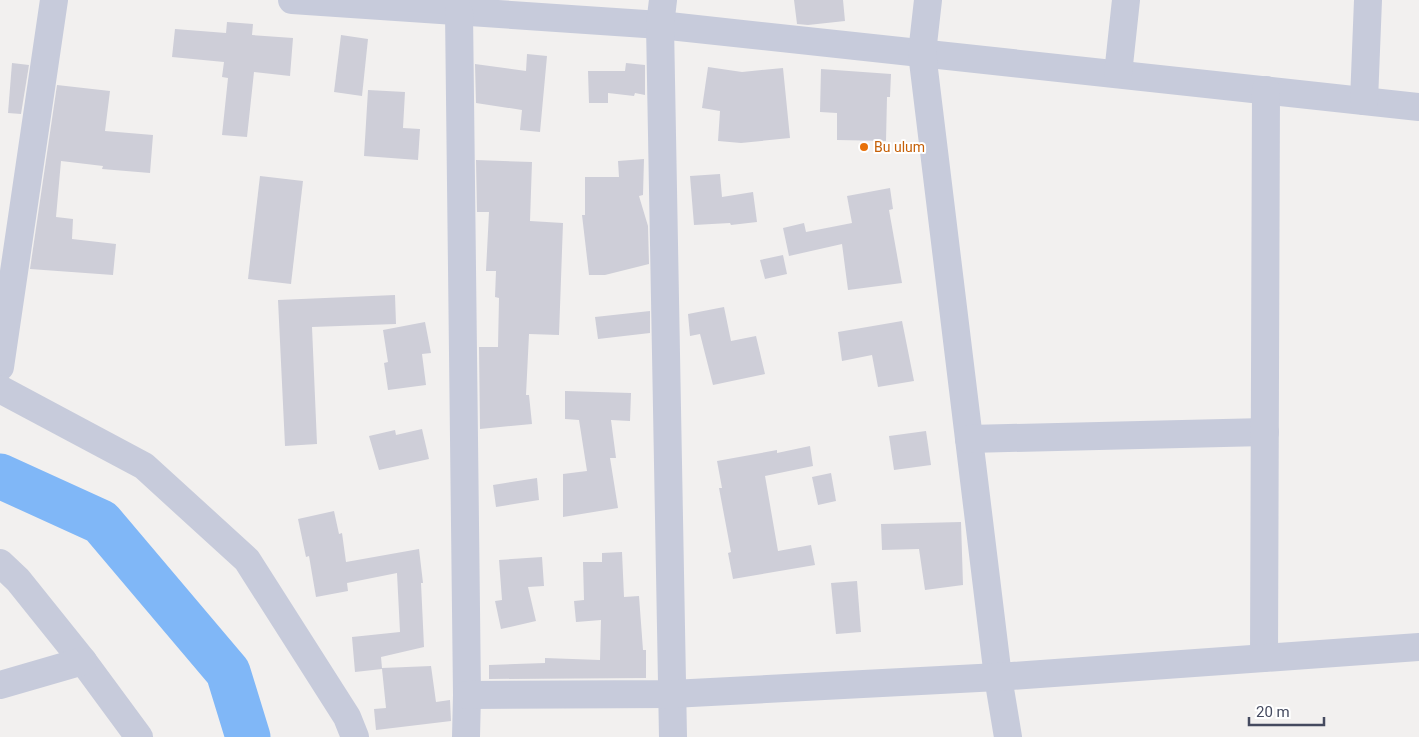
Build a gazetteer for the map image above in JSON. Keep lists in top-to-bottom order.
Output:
{
  "places": ["Bu ulum"],
  "scale_bar": "20 m"
}
